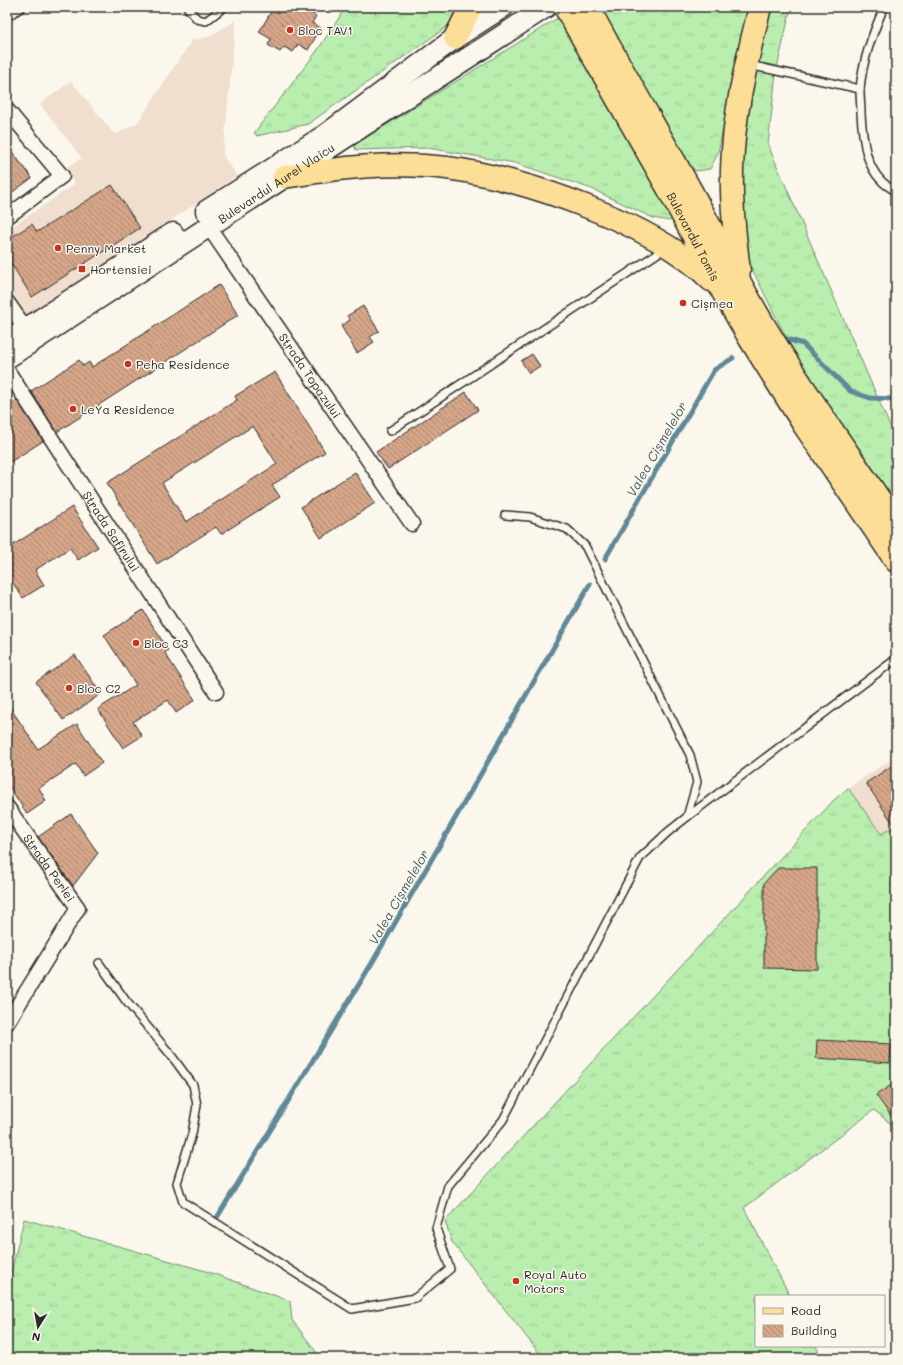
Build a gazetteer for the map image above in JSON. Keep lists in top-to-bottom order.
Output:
{
  "streets": {
    "main road": ["Bulevardul Aurel Vlaicu", "Bulevardul Tomis"],
    "street": ["Strada Topazului", "Strada Safirului", "Strada Perlei"]
  },
  "crossings": [
    ["Bulevardul Aurel Vlaicu", "Strada Topazului"]
  ],
  "water": ["Valea Cișmelelor"],
  "places": {
    "other": [
      "Bloc TAV1",
      "Penny Market",
      "Cișmea",
      "Peha Residence",
      "LeYa Residence",
      "Bloc C3",
      "Bloc C2",
      "Royal Auto Motors"
    ],
    "transit": ["Hortensiei"]
  },
  "legend": ["Road", "Building"],
  "north": "bottom"
}
